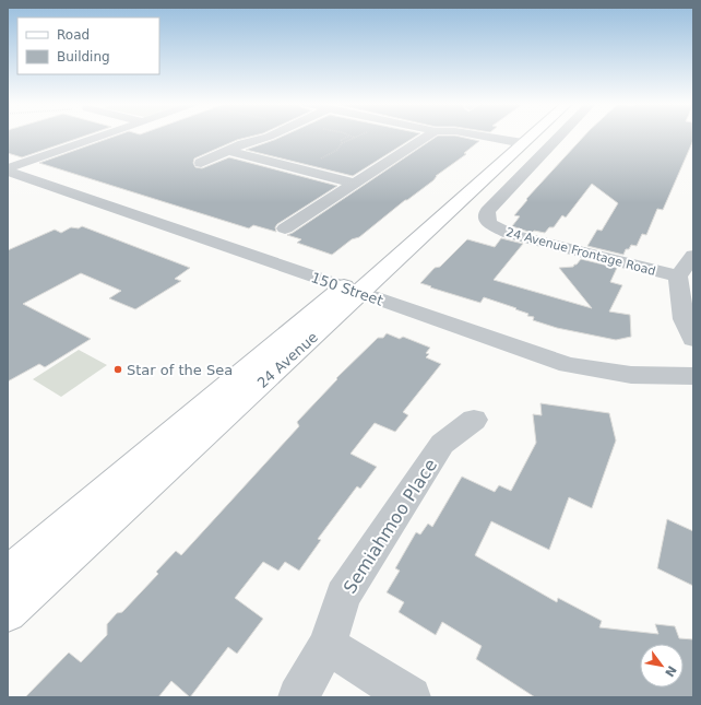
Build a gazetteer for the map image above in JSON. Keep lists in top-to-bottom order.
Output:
{
  "streets": {
    "main road": ["24 Avenue"],
    "street": ["24 Avenue Frontage Road", "150 Street", "Semiahmoo Place"]
  },
  "crossings": [
    ["150 Street", "24 Avenue"]
  ],
  "places": ["Star of the Sea"],
  "legend": ["Road", "Building"],
  "north": "bottom right"
}
